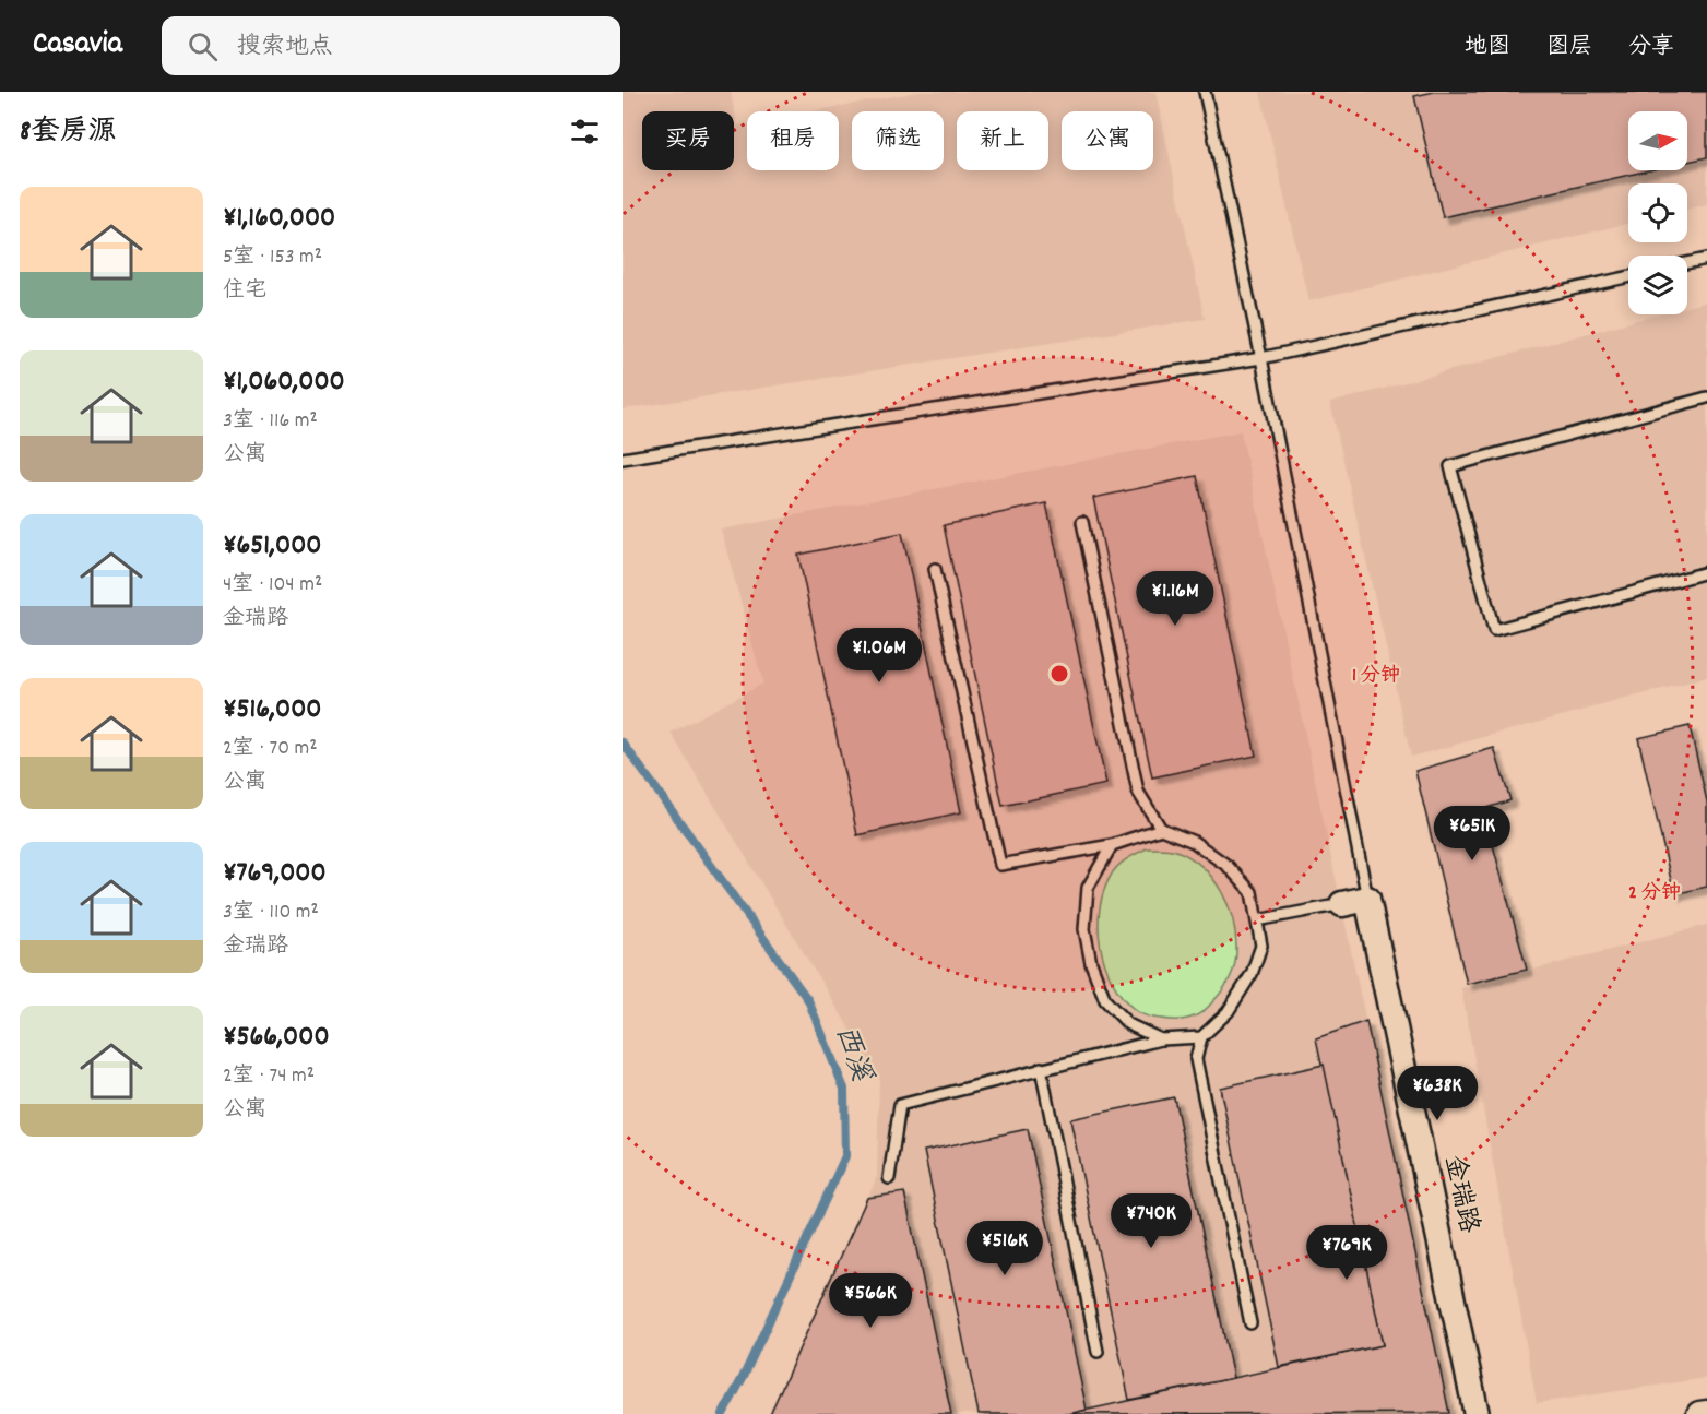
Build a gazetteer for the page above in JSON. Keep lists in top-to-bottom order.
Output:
{
  "streets": {
    "street": ["金瑞路"]
  },
  "water": ["西溪"],
  "north": "right",
  "page": {
    "header": "Casavia",
    "search": "搜索地点",
    "nav": ["地图", "图层", "分享"],
    "heading": "8套房源",
    "chip": [
      "买房",
      "租房",
      "筛选",
      "新上",
      "公寓"
    ],
    "list": [
      {
        "name": "¥1,160,000",
        "note": "5室 · 153 m² · 住宅"
      },
      {
        "name": "¥1,060,000",
        "note": "3室 · 116 m² · 公寓"
      },
      {
        "name": "¥651,000",
        "note": "4室 · 104 m² · 金瑞路"
      },
      {
        "name": "¥516,000",
        "note": "2室 · 70 m² · 公寓"
      },
      {
        "name": "¥769,000",
        "note": "3室 · 110 m² · 金瑞路"
      },
      {
        "name": "¥566,000",
        "note": "2室 · 74 m² · 公寓"
      }
    ],
    "price": [
      "¥1.16M",
      "¥1.06M",
      "¥651K",
      "¥638K",
      "¥740K",
      "¥516K",
      "¥769K",
      "¥566K"
    ]
  },
  "rings": ["1 分钟", "2 分钟"]
}
